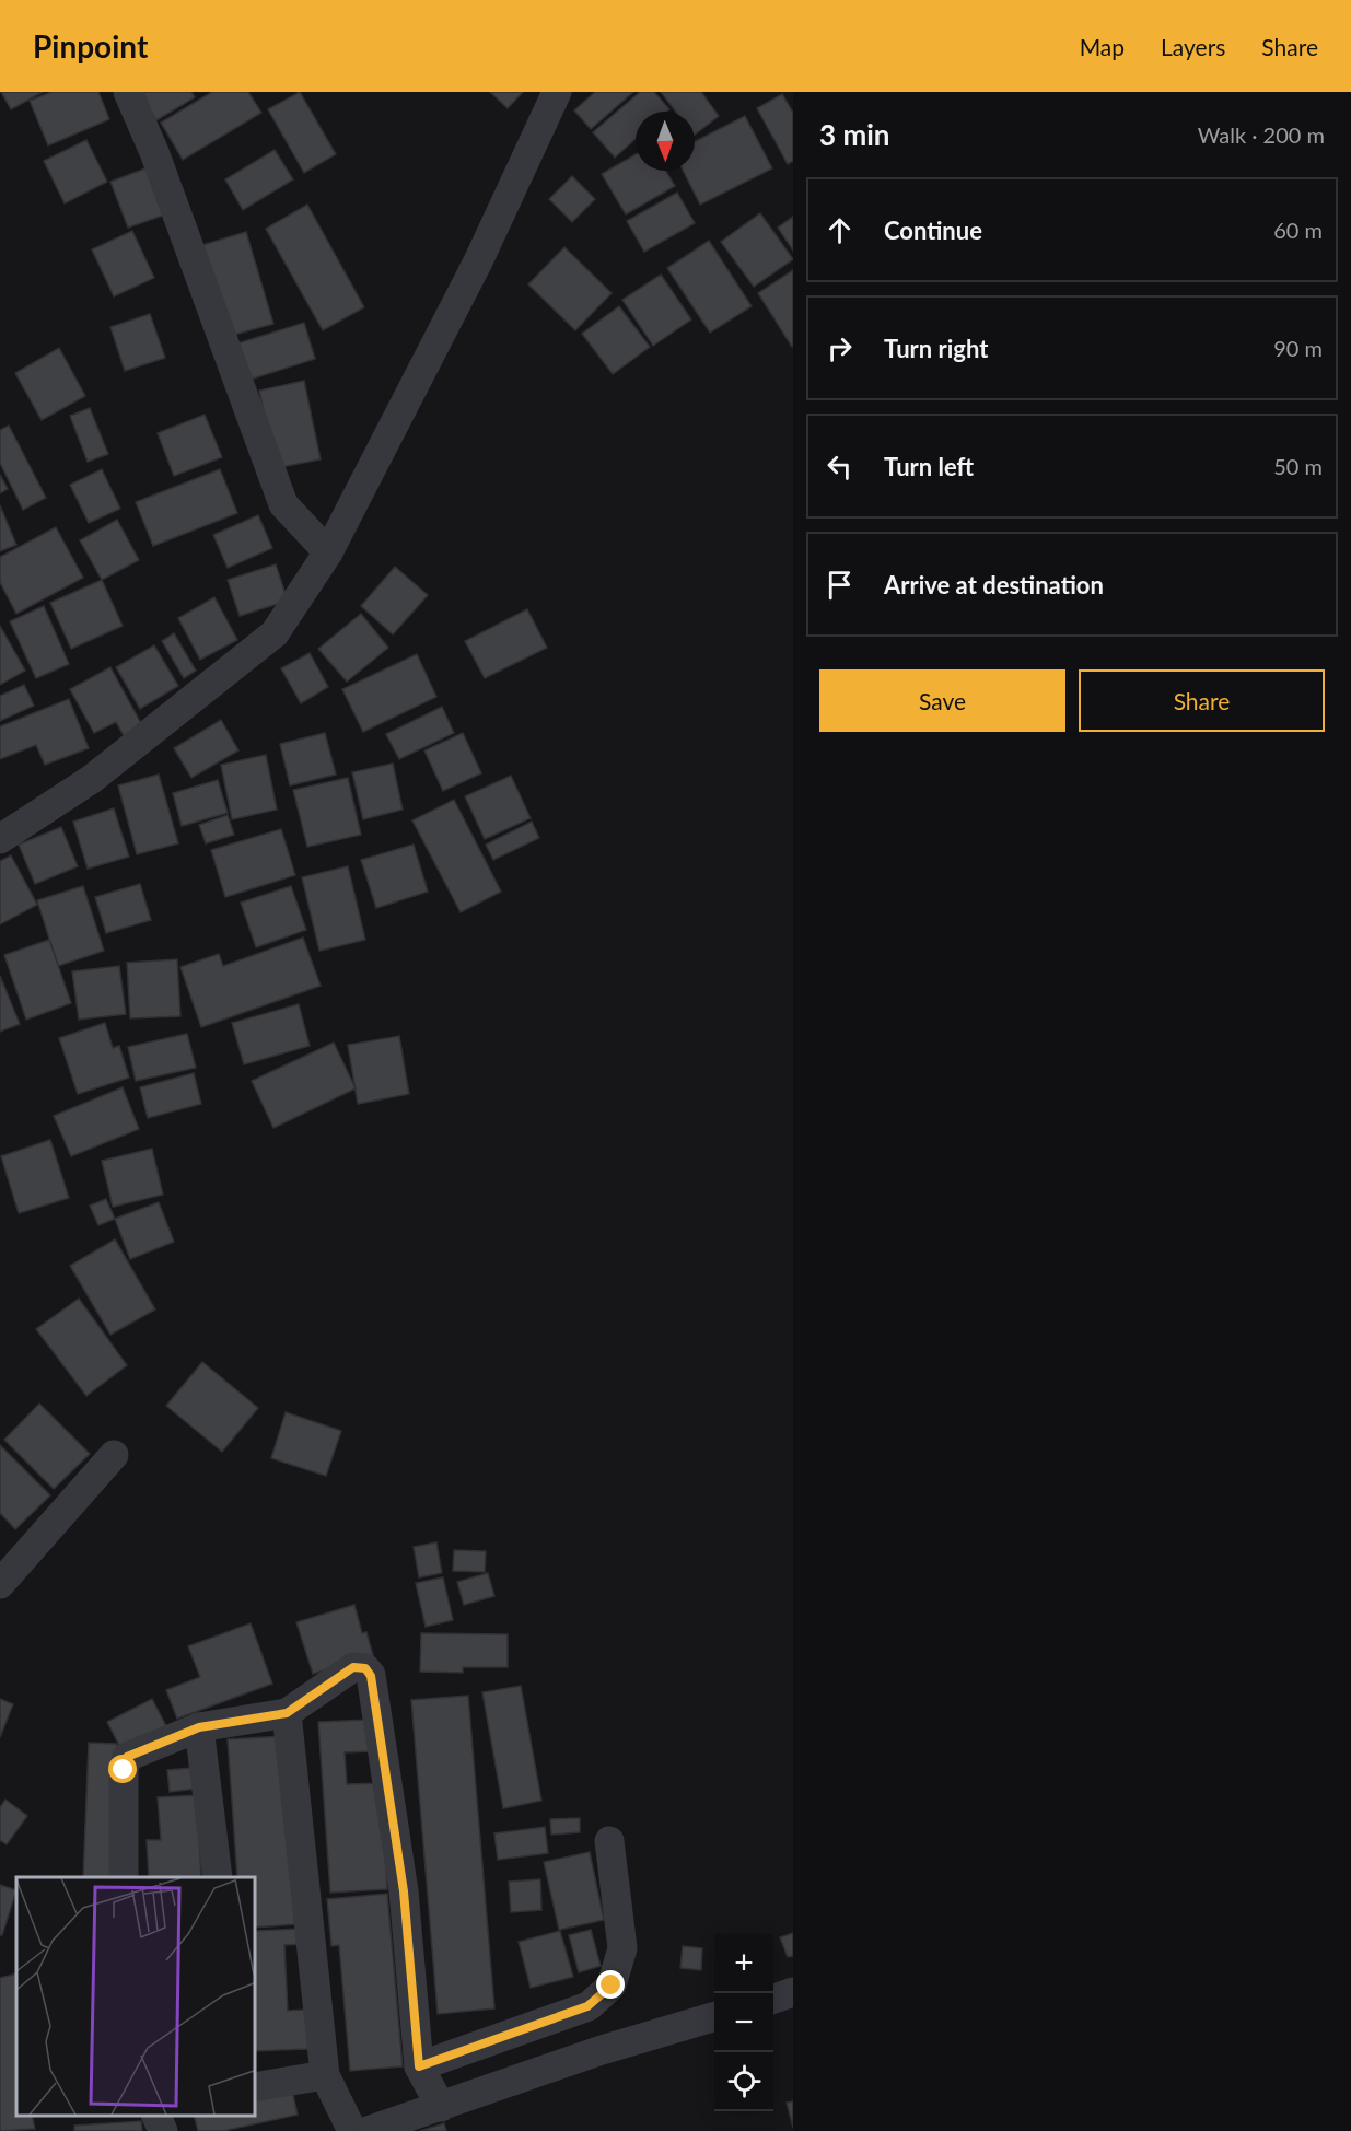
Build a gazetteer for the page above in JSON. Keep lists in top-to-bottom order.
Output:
{
  "north": "bottom",
  "page": {
    "header": "Pinpoint",
    "nav": ["Map", "Layers", "Share"],
    "heading": ["3 min", "Walk · 200 m"],
    "list": [
      ["Continue", "60 m"],
      ["Turn right", "90 m"],
      ["Turn left", "50 m"],
      "Arrive at destination"
    ],
    "buttons": ["Save", "Share"],
    "map_buttons": ["+", "−"]
  }
}
